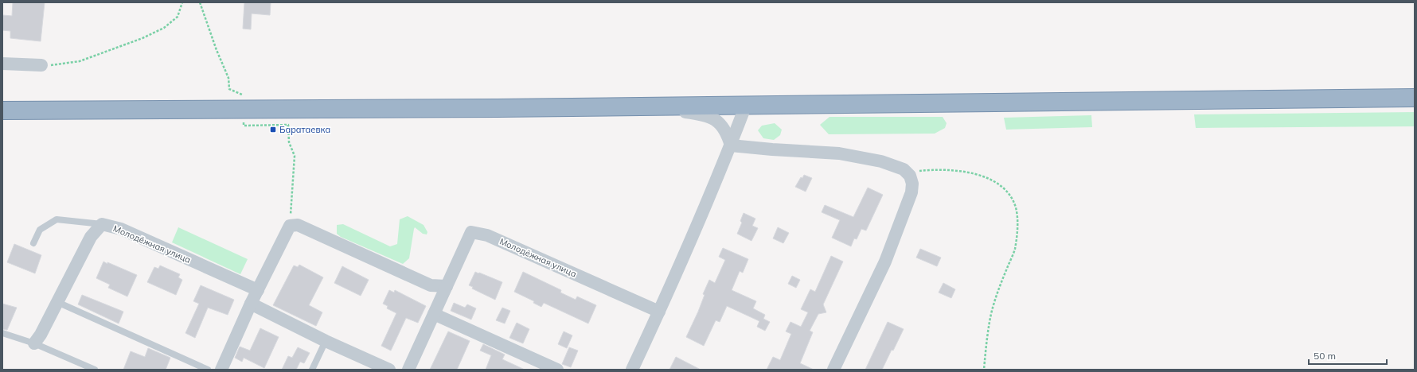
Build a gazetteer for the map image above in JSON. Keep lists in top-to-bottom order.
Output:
{
  "streets": {
    "street": ["Молодёжная улица"]
  },
  "places": {
    "transit": ["Баратаевка"]
  },
  "scale_bar": "50 m"
}
